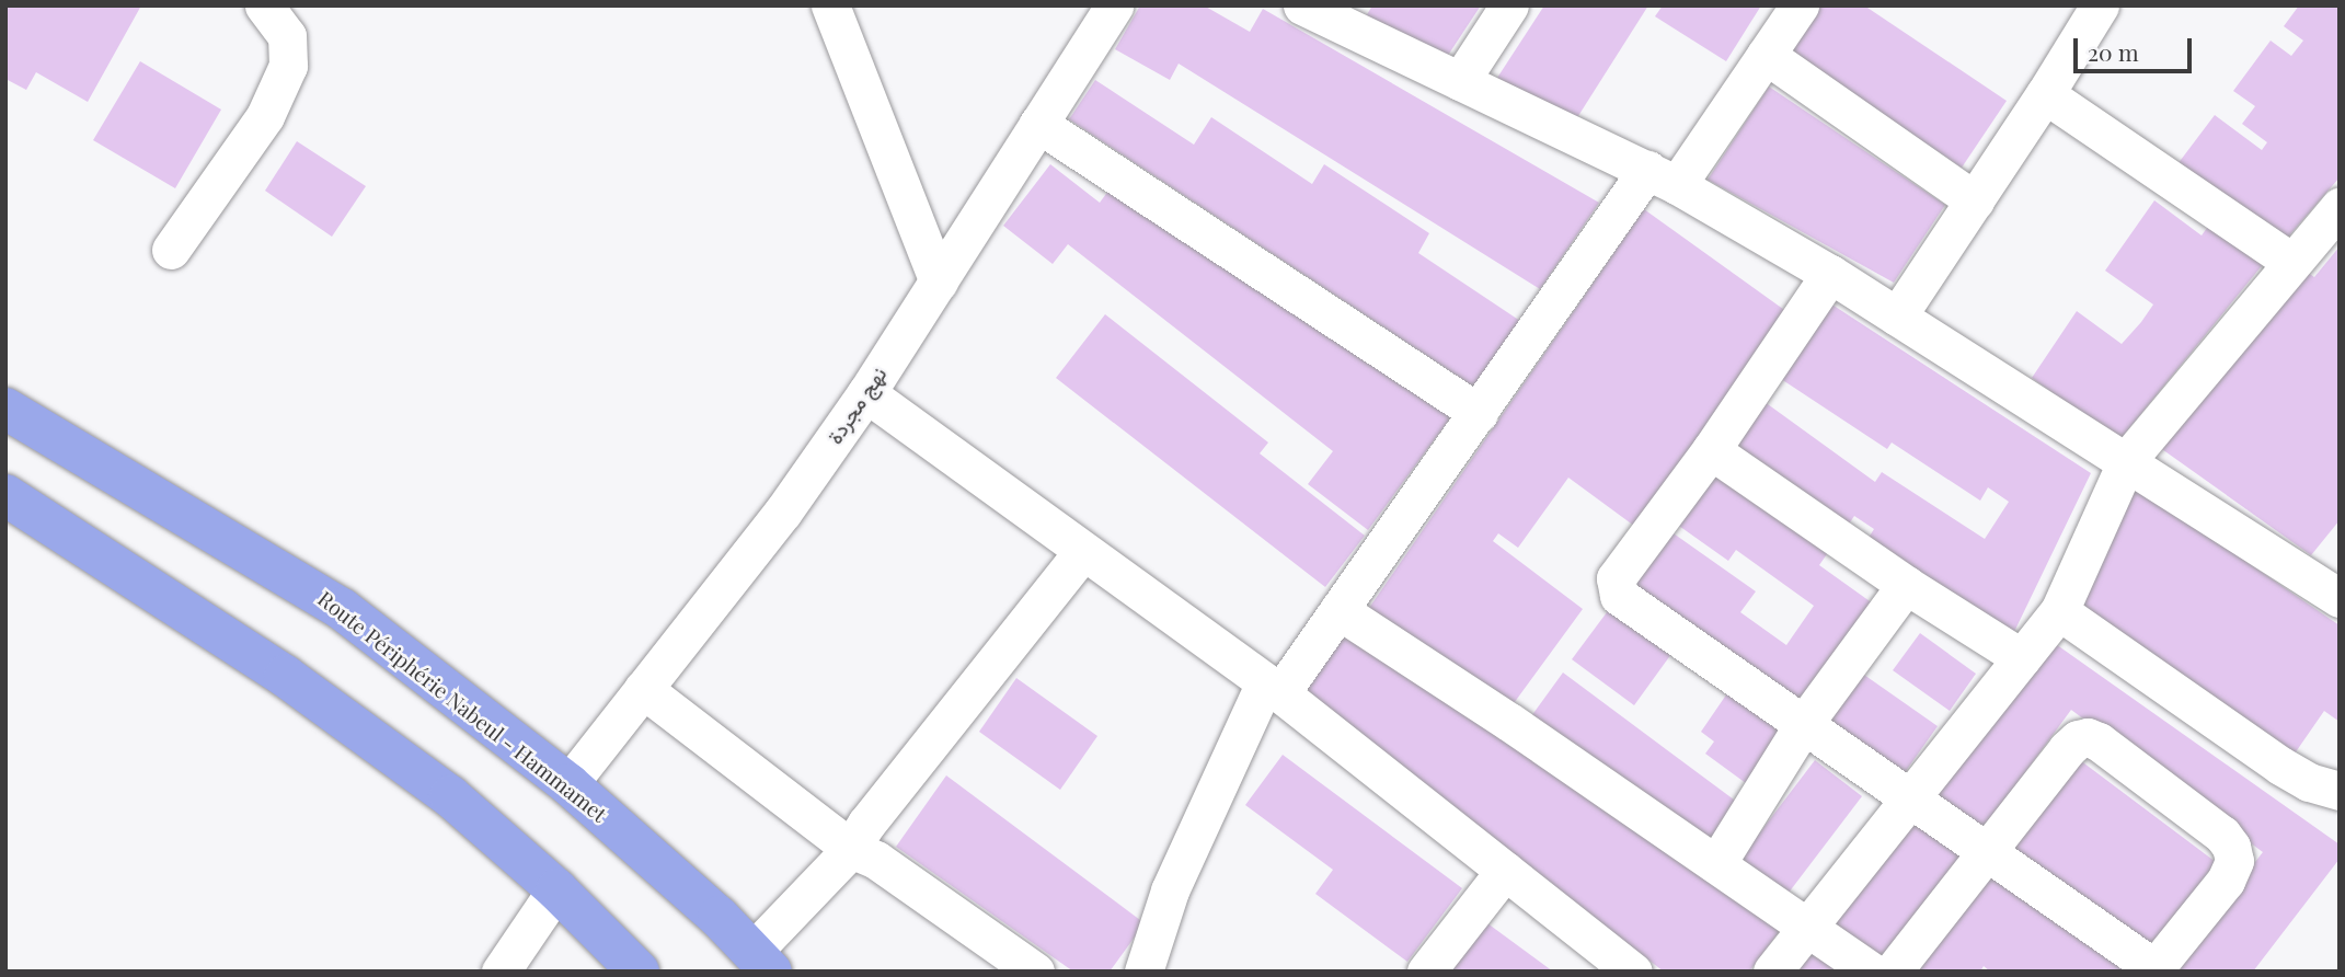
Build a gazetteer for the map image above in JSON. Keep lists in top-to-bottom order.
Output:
{
  "streets": {
    "highway": ["Route Périphérie Nabeul - Hammamet"],
    "street": ["نهج مجردة"]
  },
  "crossings": [
    ["نهج مجردة", "Route Périphérie Nabeul - Hammamet"]
  ],
  "scale_bar": "20 m"
}
